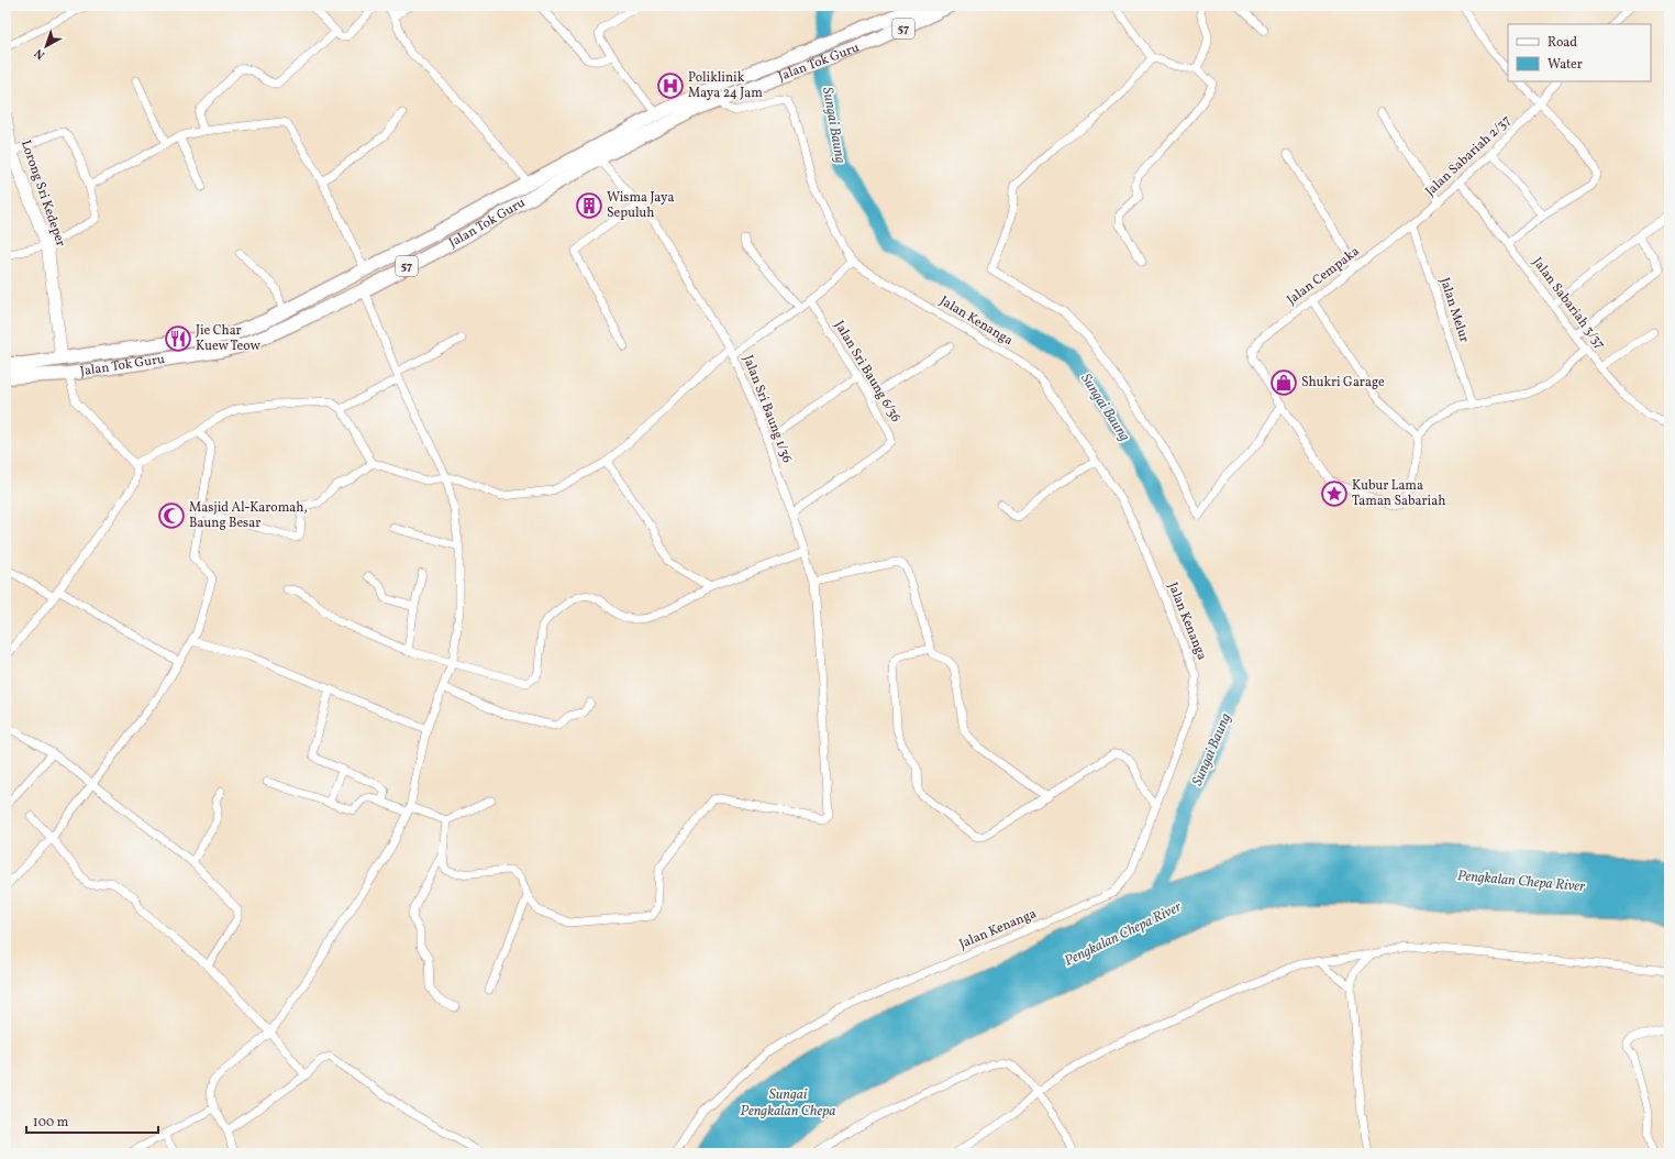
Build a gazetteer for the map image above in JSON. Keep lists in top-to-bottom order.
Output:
{
  "streets": {
    "main road": ["57", "Jalan Tok Guru"],
    "street": [
      "Jalan Sabariah 2/37",
      "Lorong Sri Kedeper",
      "Jalan Cempaka",
      "Jalan Sabariah 3/37",
      "Jalan Melur",
      "Jalan Kenanga",
      "Jalan Sri Baung 6/36",
      "Jalan Sri Baung 1/36"
    ]
  },
  "crossings": [
    ["Jalan Tok Guru", "Lorong Sri Kedeper"],
    ["Jalan Tok Guru", "Jalan Sri Baung 1/36"],
    ["Jalan Sabariah 2/37", "Jalan Cempaka"],
    ["Jalan Sabariah 2/37", "Jalan Sabariah 3/37"],
    ["Jalan Sabariah 2/37", "Jalan Melur"],
    ["Jalan Cempaka", "Jalan Melur"],
    ["Jalan Sri Baung 6/36", "Jalan Sri Baung 1/36"]
  ],
  "water": ["Sungai Baung", "Pengkalan Chepa River", "Sungai Pengkalan Chepa"],
  "places": {
    "hospital": ["Poliklinik Maya 24 Jam"],
    "building": ["Wisma Jaya Sepuluh"],
    "restaurant": ["Jie Char Kuew Teow"],
    "shop": ["Shukri Garage"],
    "place": ["Kubur Lama Taman Sabariah"],
    "mosque": ["Masjid Al-Karomah, Baung Besar"]
  },
  "legend": ["Road", "Water"],
  "scale_bar": "100 m",
  "north": "bottom left"
}
